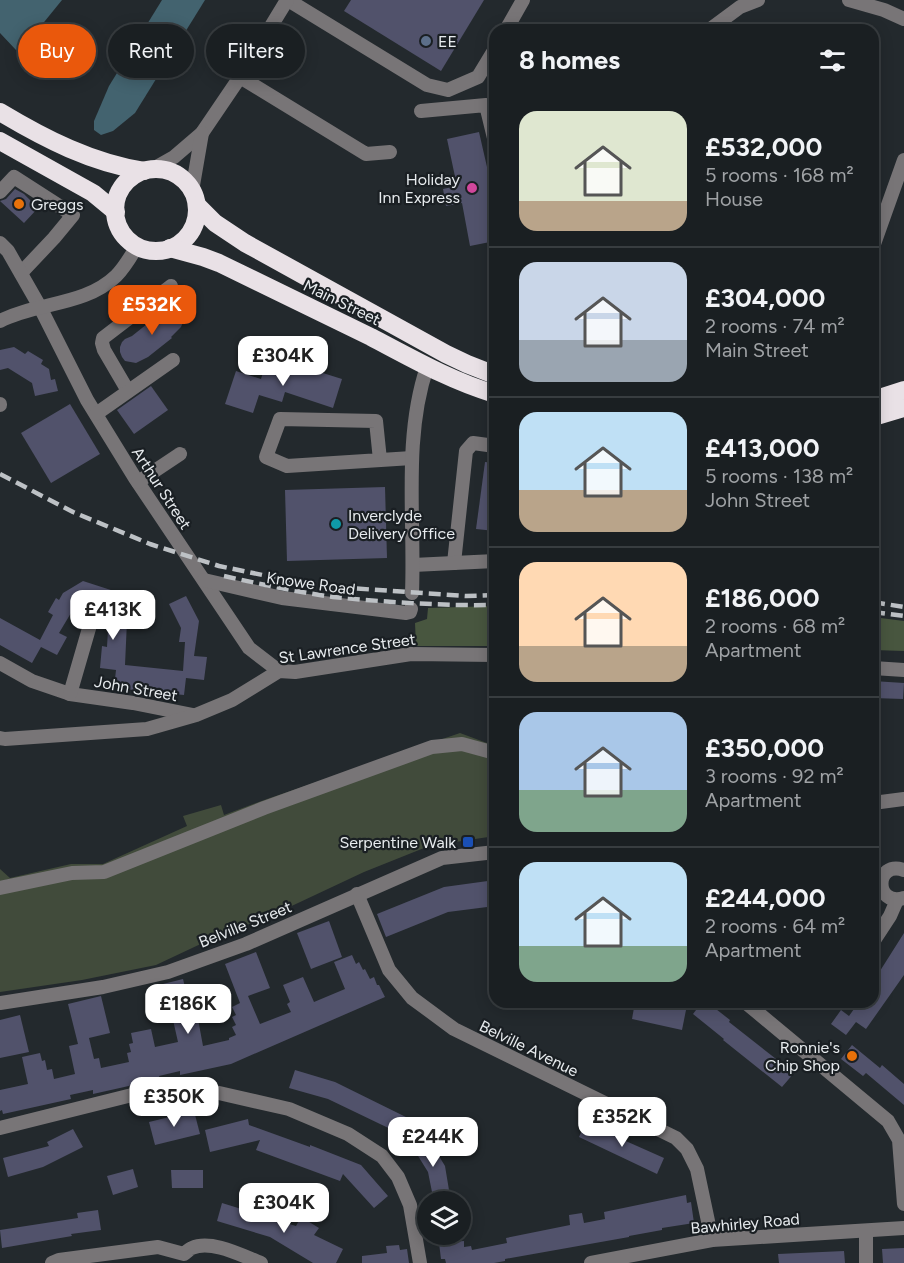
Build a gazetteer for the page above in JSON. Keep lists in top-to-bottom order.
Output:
{
  "streets": {
    "highway": ["Main Street"],
    "street": [
      "Arthur Street",
      "Knowe Road",
      "St Lawrence Street",
      "John Street",
      "Belville Street",
      "Belville Avenue",
      "Bawhirley Road"
    ]
  },
  "crossings": [
    ["Arthur Street", "Knowe Road"],
    ["Arthur Street", "St Lawrence Street"],
    ["St Lawrence Street", "John Street"],
    ["Belville Street", "Belville Avenue"],
    ["Belville Avenue", "Bawhirley Road"]
  ],
  "places": {
    "other": [
      "EE",
      "Holiday Inn Express",
      "Greggs",
      "Inverclyde Delivery Office",
      "Ronnie's Chip Shop"
    ],
    "transit": ["Serpentine Walk"]
  },
  "page": {
    "chip": ["Buy", "Rent", "Filters"],
    "heading": "8 homes",
    "list": [
      {
        "name": "£532,000",
        "note": "5 rooms · 168 m² · House"
      },
      {
        "name": "£304,000",
        "note": "2 rooms · 74 m² · Main Street"
      },
      {
        "name": "£413,000",
        "note": "5 rooms · 138 m² · John Street"
      },
      {
        "name": "£186,000",
        "note": "2 rooms · 68 m² · Apartment"
      },
      {
        "name": "£350,000",
        "note": "3 rooms · 92 m² · Apartment"
      },
      {
        "name": "£244,000",
        "note": "2 rooms · 64 m² · Apartment"
      }
    ],
    "price": [
      "£532K",
      "£304K",
      "£413K",
      "£186K",
      "£350K",
      "£352K",
      "£244K",
      "£304K"
    ]
  }
}
